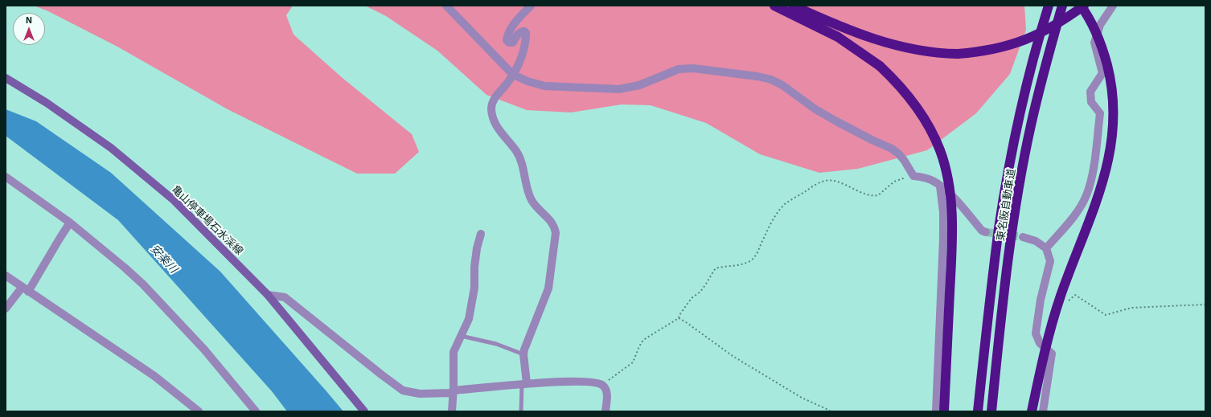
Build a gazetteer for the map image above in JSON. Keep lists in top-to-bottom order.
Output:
{
  "streets": {
    "highway": ["東名阪自動車道"],
    "main road": ["亀山停車場石水渓線"]
  },
  "water": ["安楽川"],
  "north": "top"
}
